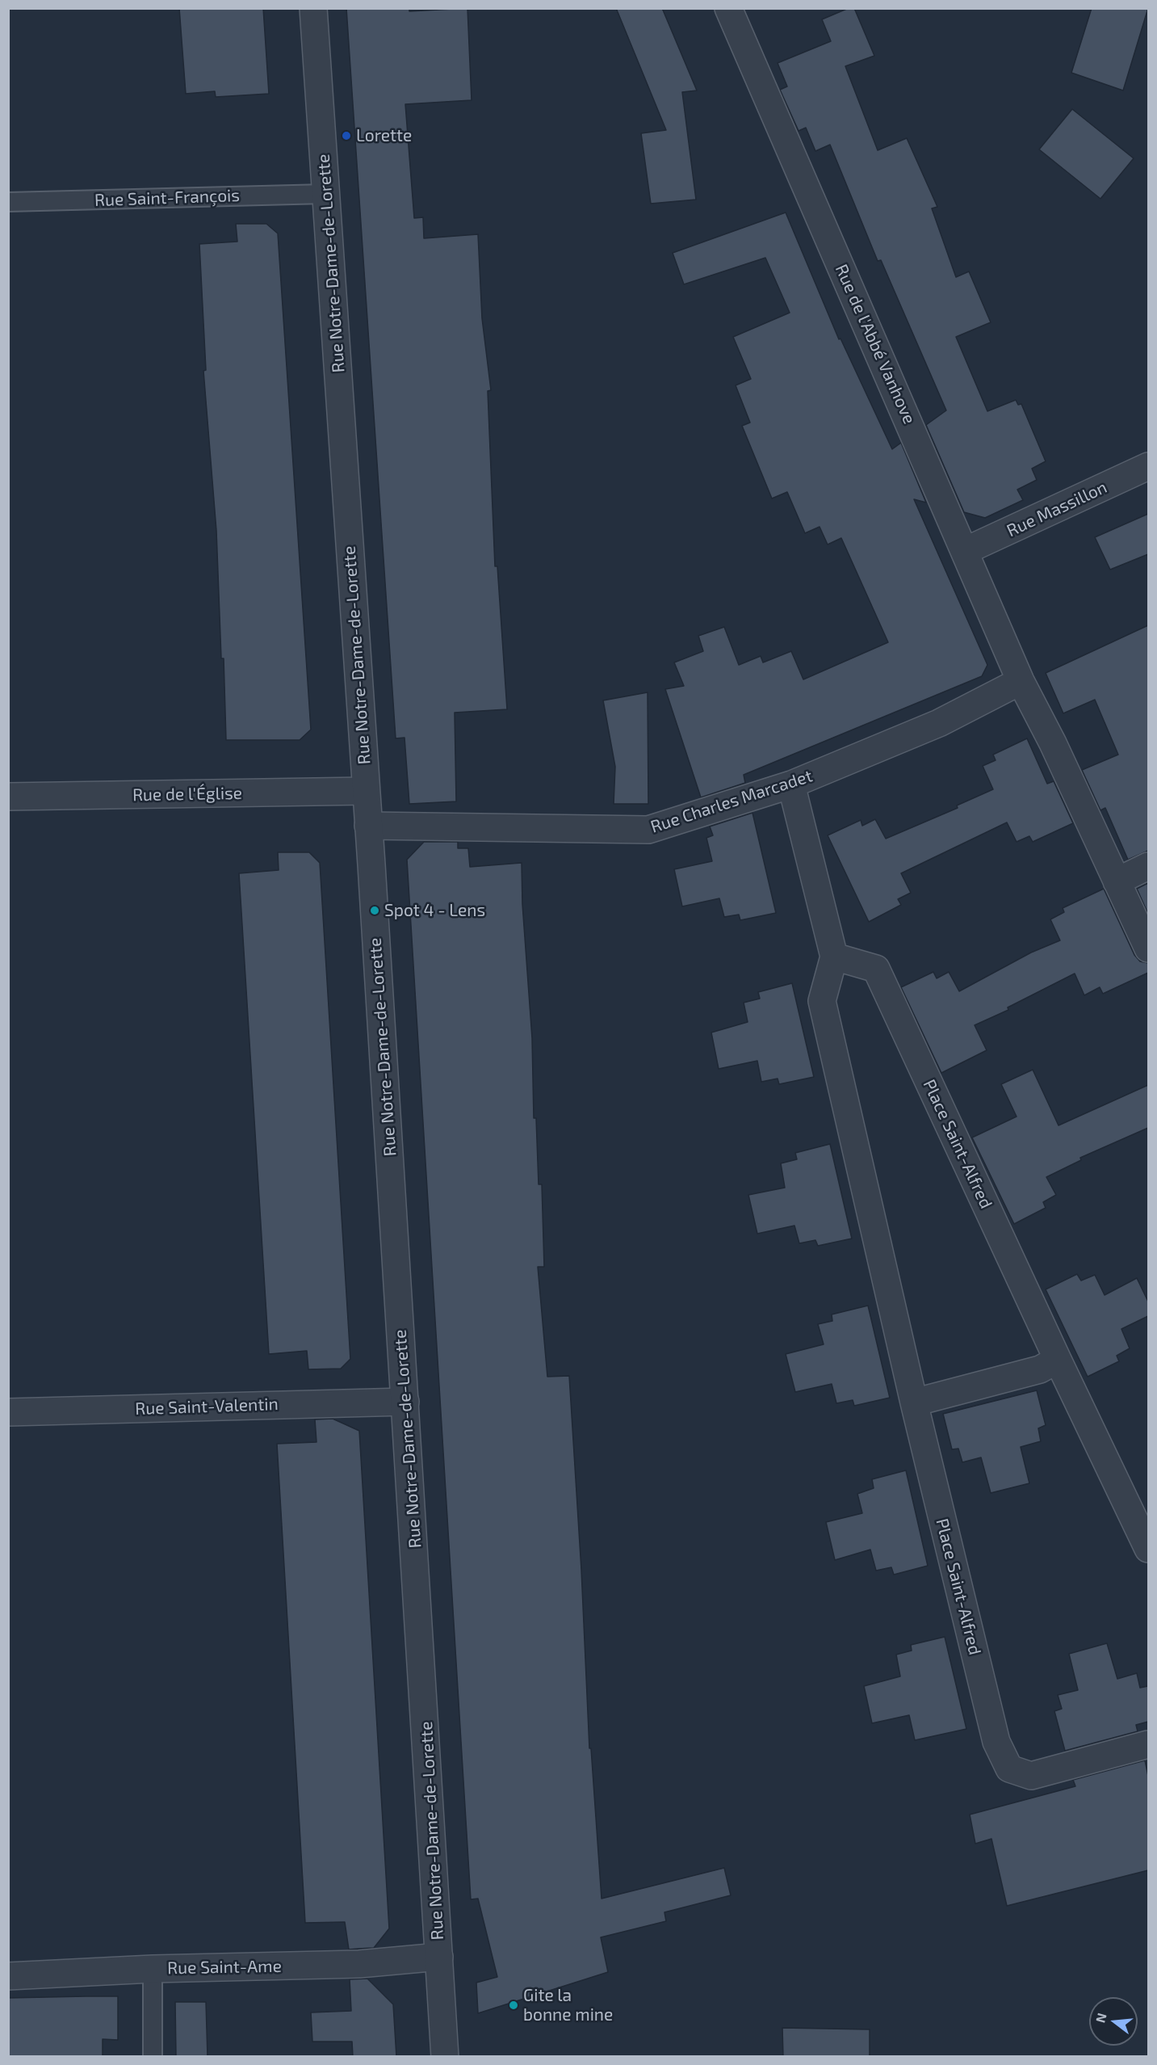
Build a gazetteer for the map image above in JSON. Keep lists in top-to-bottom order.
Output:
{
  "streets": {
    "street": [
      "Rue Notre-Dame-de-Lorette",
      "Rue de l'Abbé Vanhove",
      "Rue Massillon",
      "Rue de l'Église",
      "Rue Charles Marcadet",
      "Place Saint-Alfred",
      "Rue Saint-Valentin",
      "Rue Saint-Ame"
    ],
    "lane": ["Rue Saint-François"]
  },
  "crossings": [
    ["Rue Saint-François", "Rue Notre-Dame-de-Lorette"],
    ["Rue Notre-Dame-de-Lorette", "Rue de l'Église"],
    ["Rue Notre-Dame-de-Lorette", "Rue Charles Marcadet"],
    ["Rue Notre-Dame-de-Lorette", "Rue Saint-Valentin"],
    ["Rue Notre-Dame-de-Lorette", "Rue Saint-Ame"],
    ["Rue de l'Abbé Vanhove", "Rue Massillon"],
    ["Rue de l'Abbé Vanhove", "Rue Charles Marcadet"],
    ["Rue Charles Marcadet", "Place Saint-Alfred"]
  ],
  "places": ["Lorette", "Spot 4 - Lens", "Gite la bonne mine"],
  "north": "left"
}
